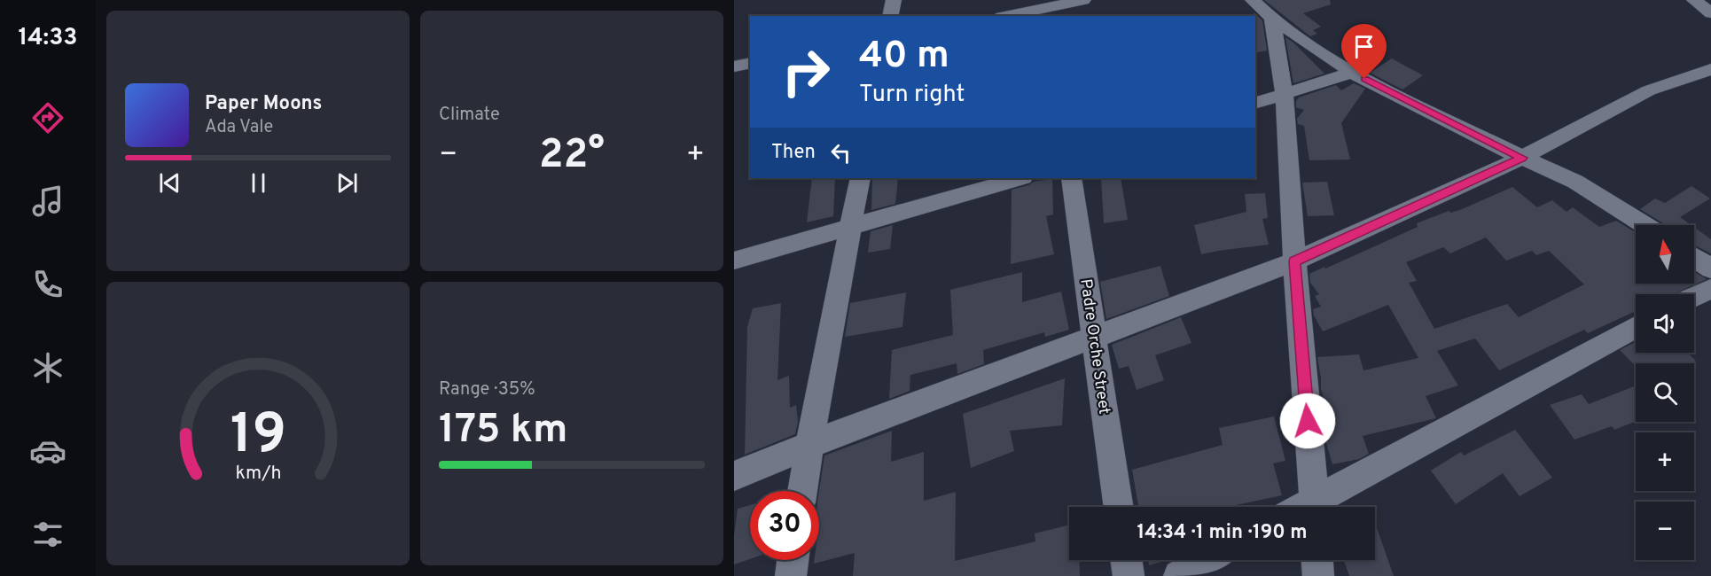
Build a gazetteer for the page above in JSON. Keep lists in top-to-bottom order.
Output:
{
  "streets": {
    "street": ["Padre Orche Street"]
  },
  "north": "top",
  "page": {
    "tabs": "14:33",
    "tile": [
      "Climate",
      ["Range · 35%", "175 km"]
    ],
    "turn": ["40 m", "Turn right"],
    "song": ["Paper Moons", "Ada Vale"],
    "then": "Then",
    "heat": ["−", "22°", "+"],
    "map_buttons": ["+", "−"],
    "limit": "30",
    "trip": "14:34 · 1 min · 190 m",
    "gauge": ["19", "km/h"]
  }
}
